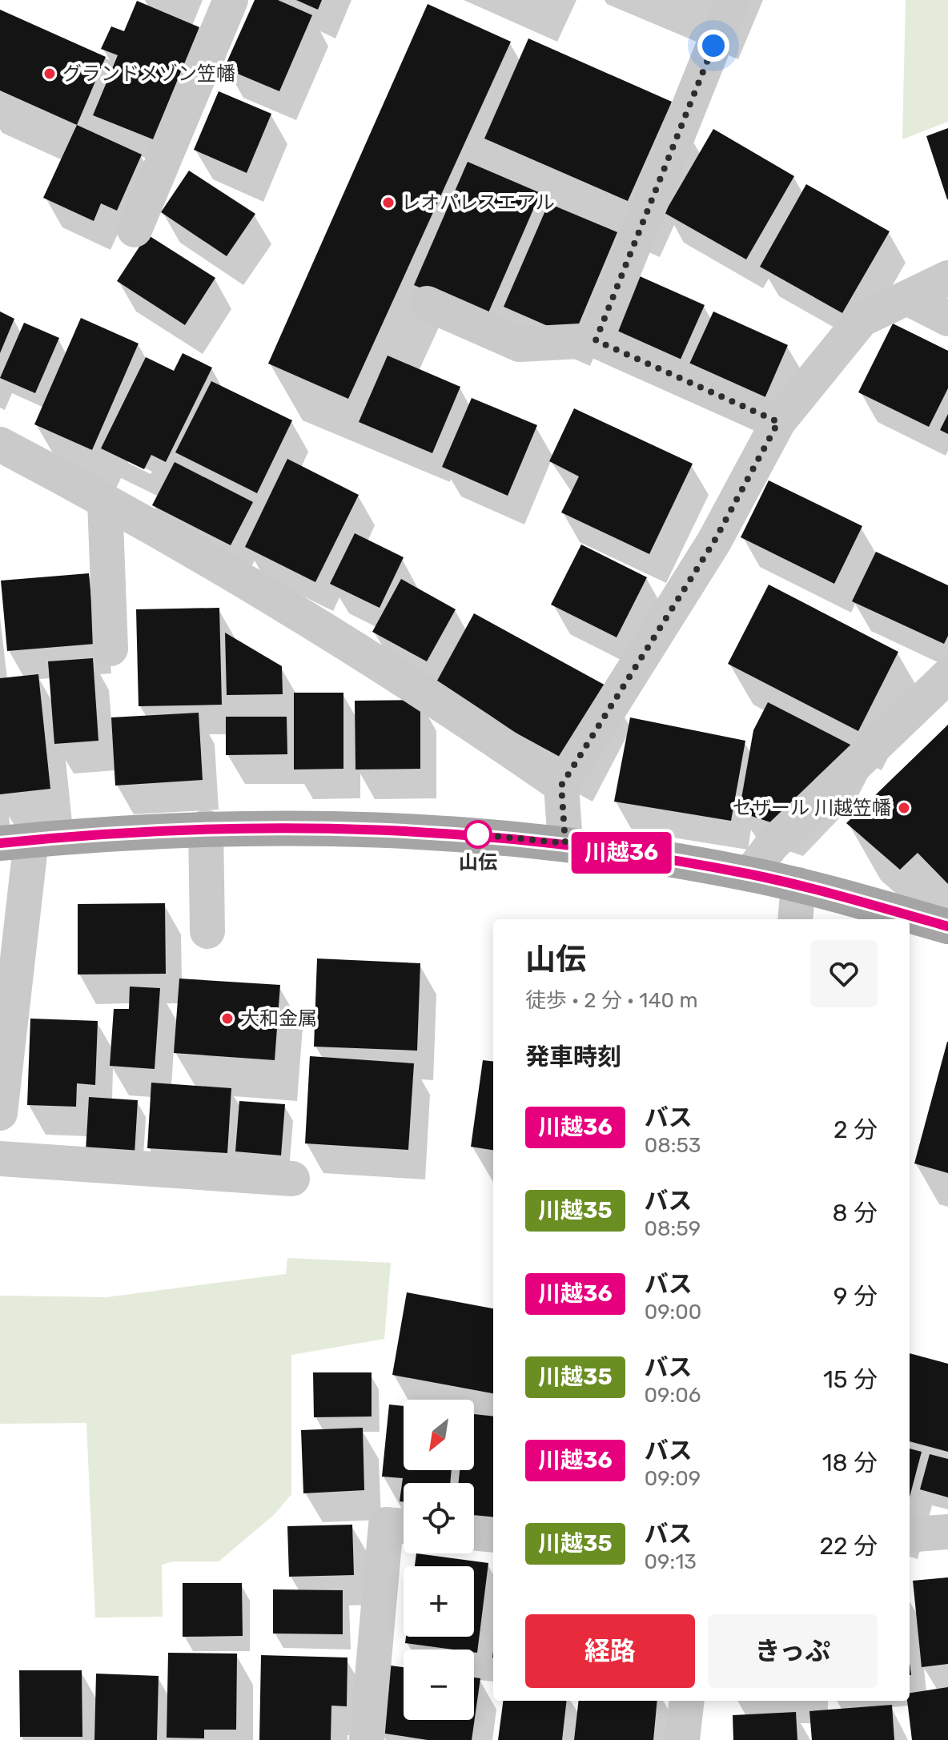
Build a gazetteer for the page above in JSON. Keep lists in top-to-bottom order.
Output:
{
  "places": [
    "グランドメゾン笠幡",
    "レオパレスエアル",
    "セザール 川越笠幡",
    "山伝",
    "大和金属"
  ],
  "lines": ["bus line 川越36"],
  "north": "bottom left",
  "page": {
    "on_map": "川越36",
    "heading": [
      ["山伝", "徒歩 · 2 分 · 140 m"],
      "発車時刻"
    ],
    "list": [
      {
        "mark": "川越36",
        "name": "バス",
        "note": "08:53",
        "value": "2 分"
      },
      {
        "mark": "川越35",
        "name": "バス",
        "note": "08:59",
        "value": "8 分"
      },
      {
        "mark": "川越36",
        "name": "バス",
        "note": "09:00",
        "value": "9 分"
      },
      {
        "mark": "川越35",
        "name": "バス",
        "note": "09:06",
        "value": "15 分"
      },
      {
        "mark": "川越36",
        "name": "バス",
        "note": "09:09",
        "value": "18 分"
      },
      {
        "mark": "川越35",
        "name": "バス",
        "note": "09:13",
        "value": "22 分"
      }
    ],
    "map_buttons": ["+", "−"],
    "buttons": ["経路", "きっぷ"]
  }
}
